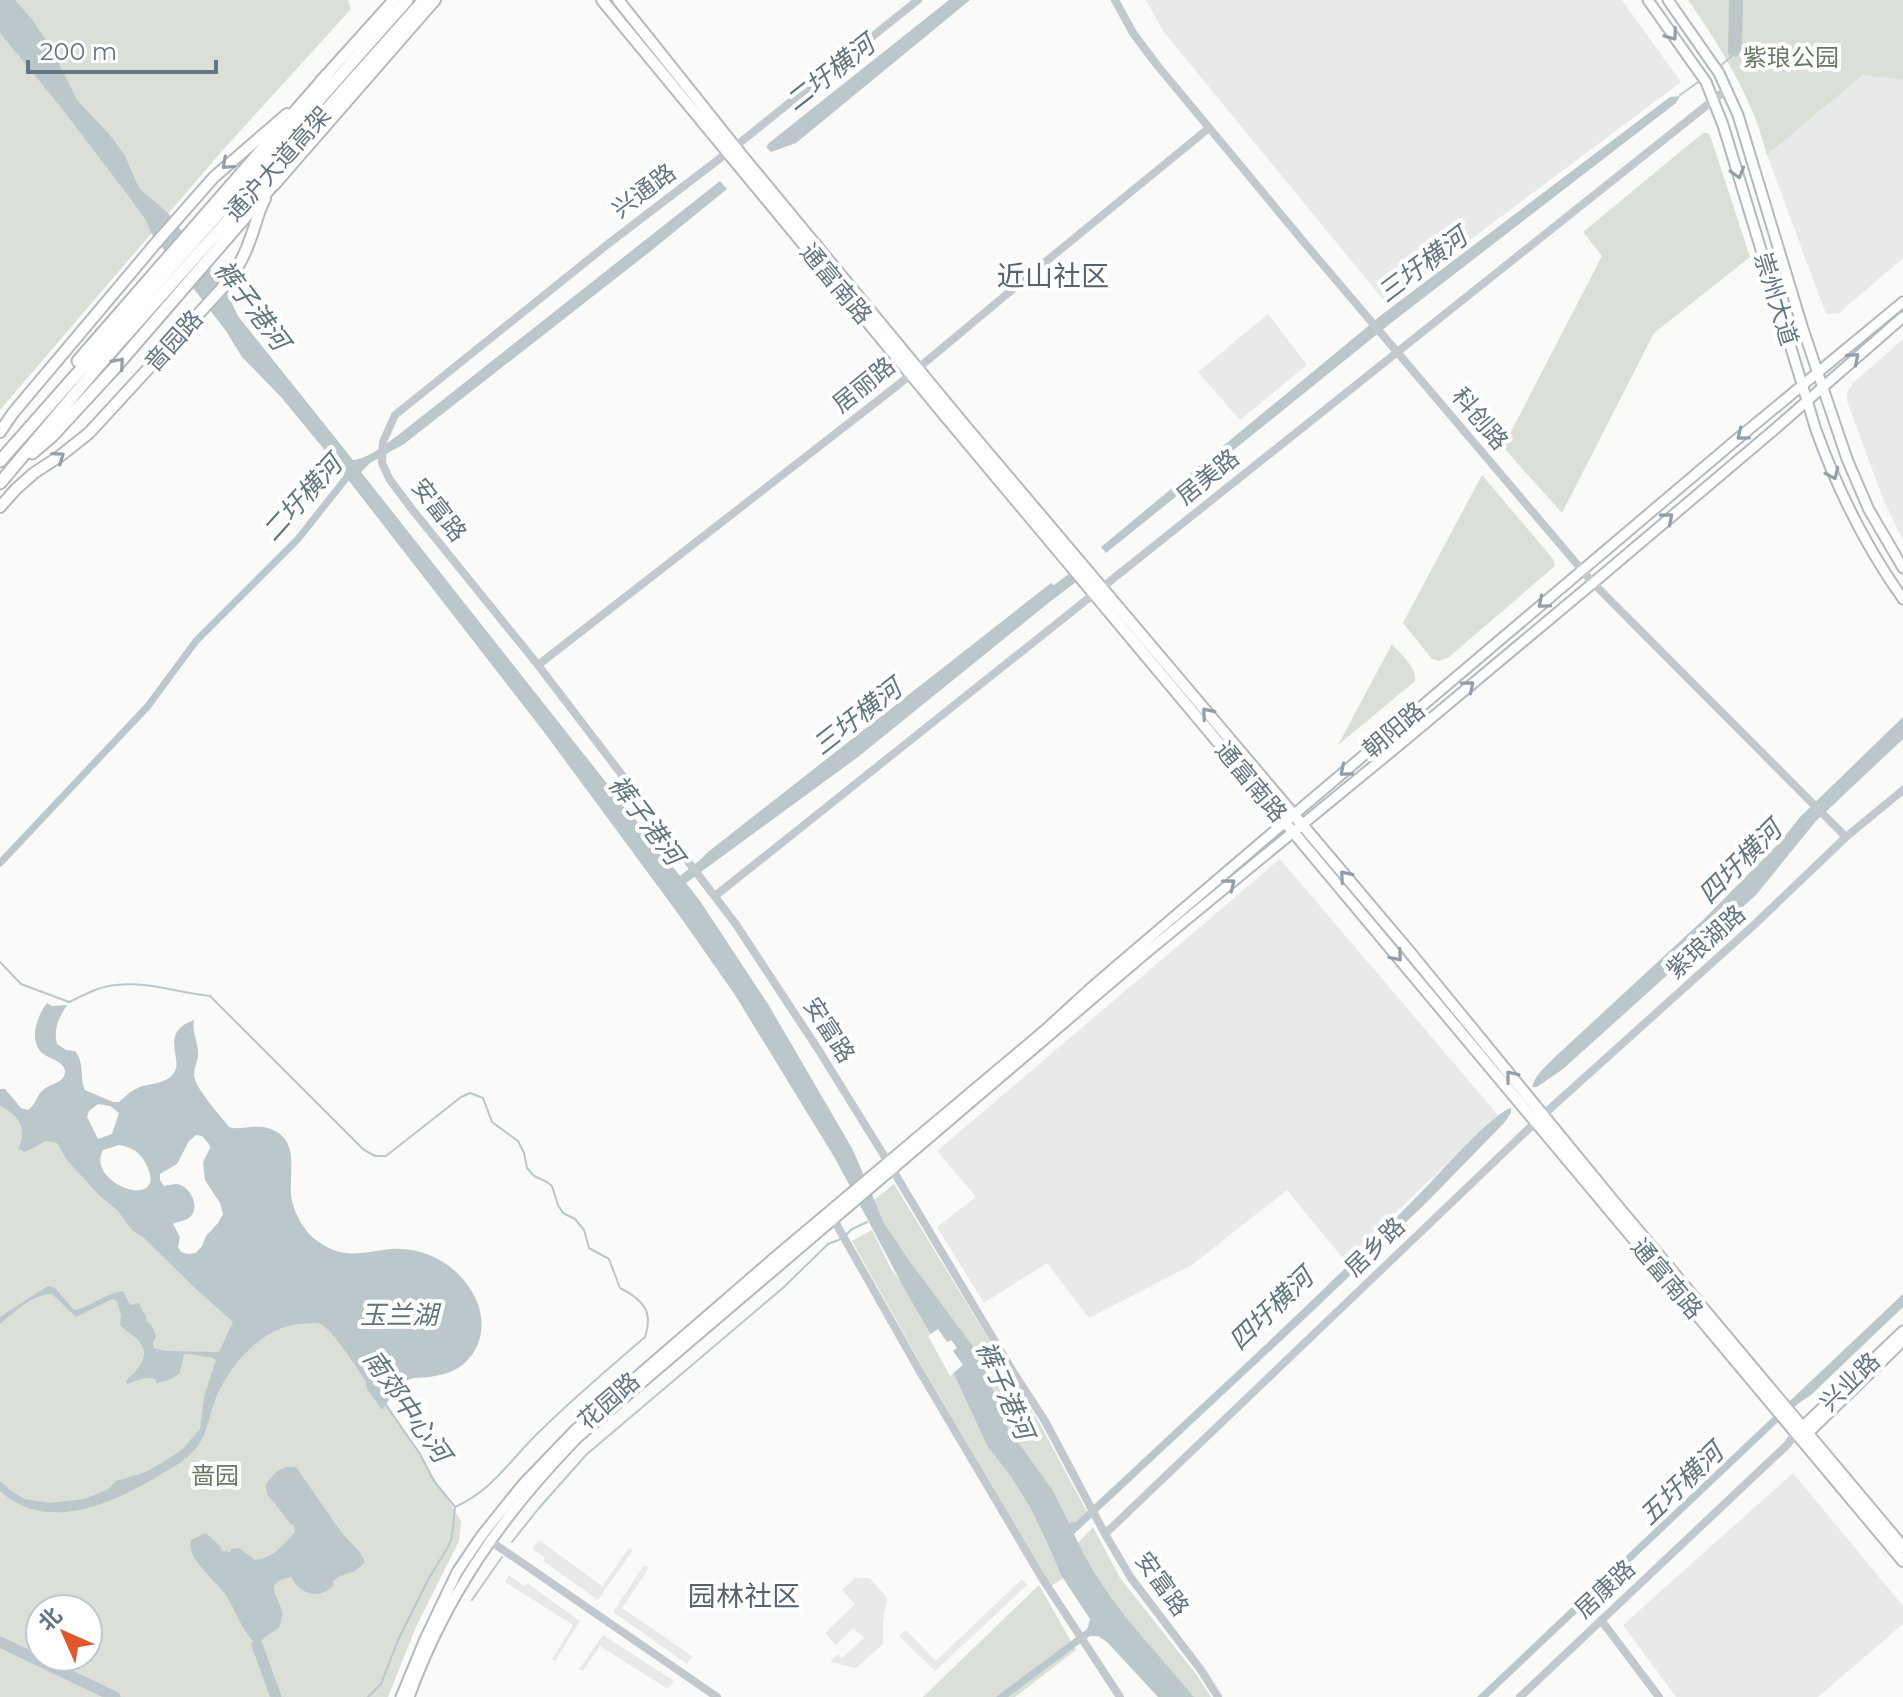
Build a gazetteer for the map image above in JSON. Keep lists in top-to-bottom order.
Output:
{
  "streets": {
    "highway": ["通沪大道高架"],
    "main road": [
      "通富南路",
      "崇州大道",
      "啬园路",
      "朝阳路",
      "兴业路",
      "花园路"
    ],
    "street": [
      "兴通路",
      "居丽路",
      "科创路",
      "居美路",
      "安富路",
      "紫琅湖路",
      "居乡路",
      "居康路"
    ]
  },
  "crossings": [
    ["兴通路", "通富南路"],
    ["兴通路", "安富路"],
    ["通富南路", "居丽路"],
    ["通富南路", "居美路"],
    ["通富南路", "朝阳路"],
    ["通富南路", "紫琅湖路"],
    ["通富南路", "居乡路"],
    ["通富南路", "兴业路"],
    ["通富南路", "居康路"],
    ["崇州大道", "居美路"],
    ["崇州大道", "朝阳路"],
    ["居丽路", "科创路"],
    ["居丽路", "安富路"],
    ["科创路", "居美路"],
    ["科创路", "朝阳路"],
    ["科创路", "紫琅湖路"],
    ["居美路", "安富路"],
    ["安富路", "朝阳路"],
    ["安富路", "居乡路"],
    ["安富路", "花园路"],
    ["朝阳路", "花园路"],
    ["紫琅湖路", "居乡路"],
    ["兴业路", "居康路"]
  ],
  "districts": ["近山社区", "园林社区"],
  "water": [
    "二圩横河",
    "三圩横河",
    "裤子港河",
    "四圩横河",
    "玉兰湖",
    "南郊中心河",
    "五圩横河"
  ],
  "parks": ["紫琅公园", "啬园"],
  "scale_bar": "200 m",
  "north": "top left"
}
